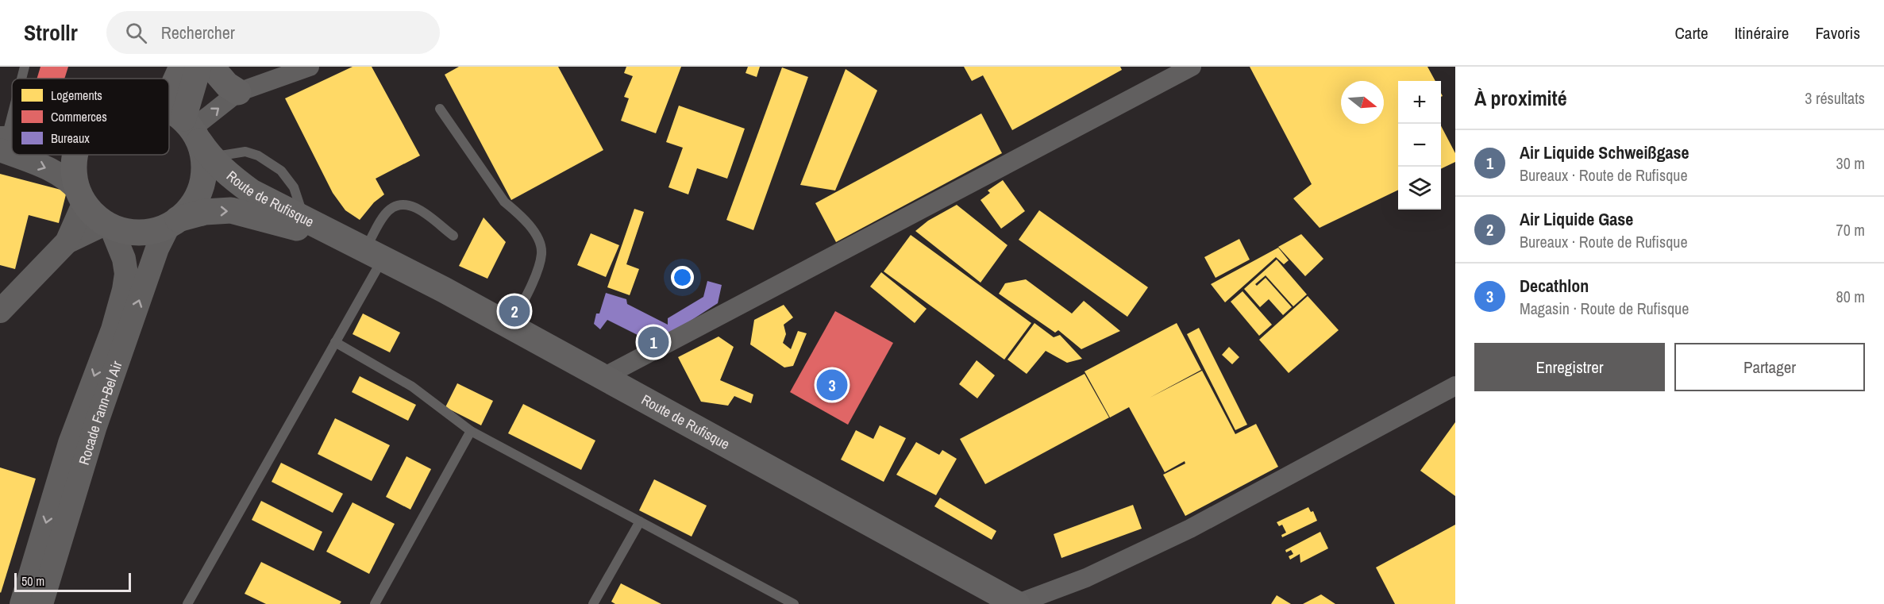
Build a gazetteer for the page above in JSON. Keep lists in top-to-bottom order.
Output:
{
  "streets": {
    "main road": ["Route de Rufisque"],
    "street": ["Rocade Fann-Bel Air"]
  },
  "crossings": [
    ["Route de Rufisque", "Rocade Fann-Bel Air"]
  ],
  "legend": ["Logements", "Commerces", "Bureaux"],
  "scale_bar": "50 m",
  "north": "right",
  "page": {
    "header": "Strollr",
    "search": "Rechercher",
    "nav": ["Carte", "Itinéraire", "Favoris"],
    "heading": ["À proximité", "3 résultats"],
    "map_buttons": ["+", "−"],
    "list": [
      {
        "mark": "1",
        "name": "Air Liquide Schweißgase",
        "note": "Bureaux · Route de Rufisque",
        "value": "30 m"
      },
      {
        "mark": "2",
        "name": "Air Liquide Gase",
        "note": "Bureaux · Route de Rufisque",
        "value": "70 m"
      },
      {
        "mark": "3",
        "name": "Decathlon",
        "note": "Magasin · Route de Rufisque",
        "value": "80 m"
      }
    ],
    "pins": ["2", "1", "3"],
    "buttons": ["Enregistrer", "Partager"],
    "scale": "50 m"
  }
}
